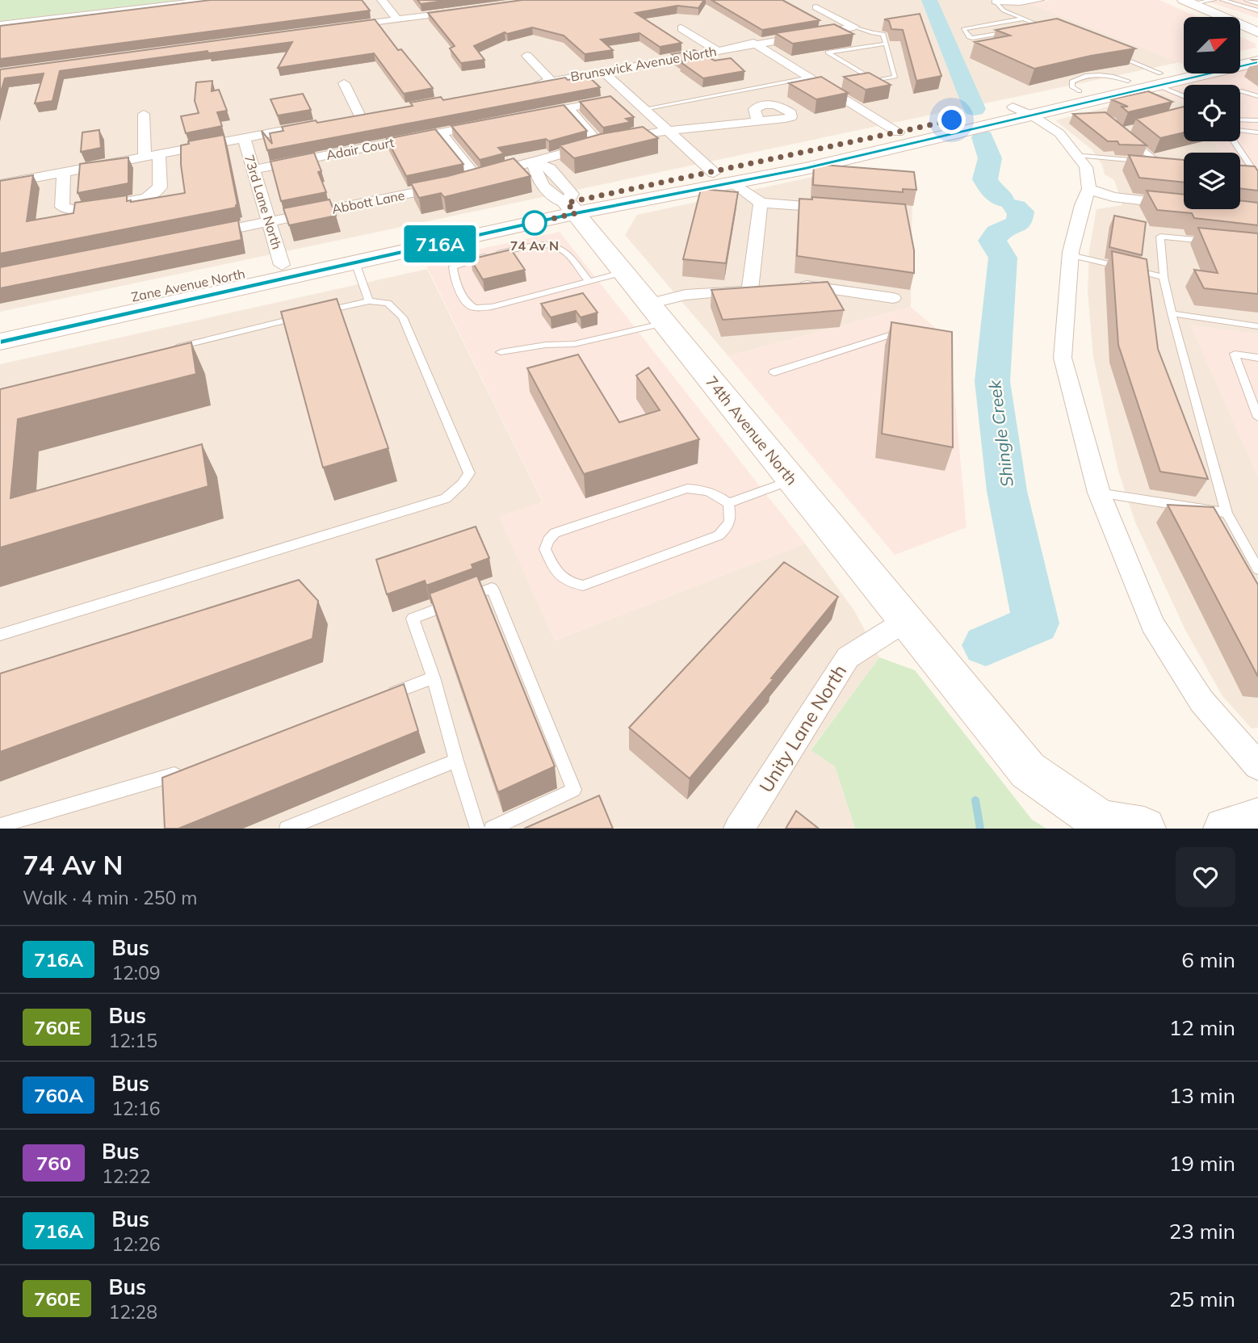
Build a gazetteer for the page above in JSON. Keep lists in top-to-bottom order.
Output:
{
  "streets": {
    "street": [
      "Brunswick Avenue North",
      "Adair Court",
      "73rd Lane North",
      "Abbott Lane",
      "Zane Avenue North",
      "74th Avenue North",
      "Unity Lane North"
    ]
  },
  "crossings": [
    ["Adair Court", "73rd Lane North"],
    ["73rd Lane North", "Abbott Lane"],
    ["73rd Lane North", "Zane Avenue North"],
    ["Zane Avenue North", "74th Avenue North"],
    ["74th Avenue North", "Unity Lane North"]
  ],
  "water": ["Shingle Creek"],
  "places": ["74 Av N"],
  "lines": ["bus line 716A"],
  "north": "top right",
  "page": {
    "on_map": "716A",
    "heading": ["74 Av N", "Walk · 4 min · 250 m"],
    "list": [
      {
        "mark": "716A",
        "name": "Bus",
        "note": "12:09",
        "value": "6 min"
      },
      {
        "mark": "760E",
        "name": "Bus",
        "note": "12:15",
        "value": "12 min"
      },
      {
        "mark": "760A",
        "name": "Bus",
        "note": "12:16",
        "value": "13 min"
      },
      {
        "mark": "760",
        "name": "Bus",
        "note": "12:22",
        "value": "19 min"
      },
      {
        "mark": "716A",
        "name": "Bus",
        "note": "12:26",
        "value": "23 min"
      },
      {
        "mark": "760E",
        "name": "Bus",
        "note": "12:28",
        "value": "25 min"
      }
    ]
  }
}
